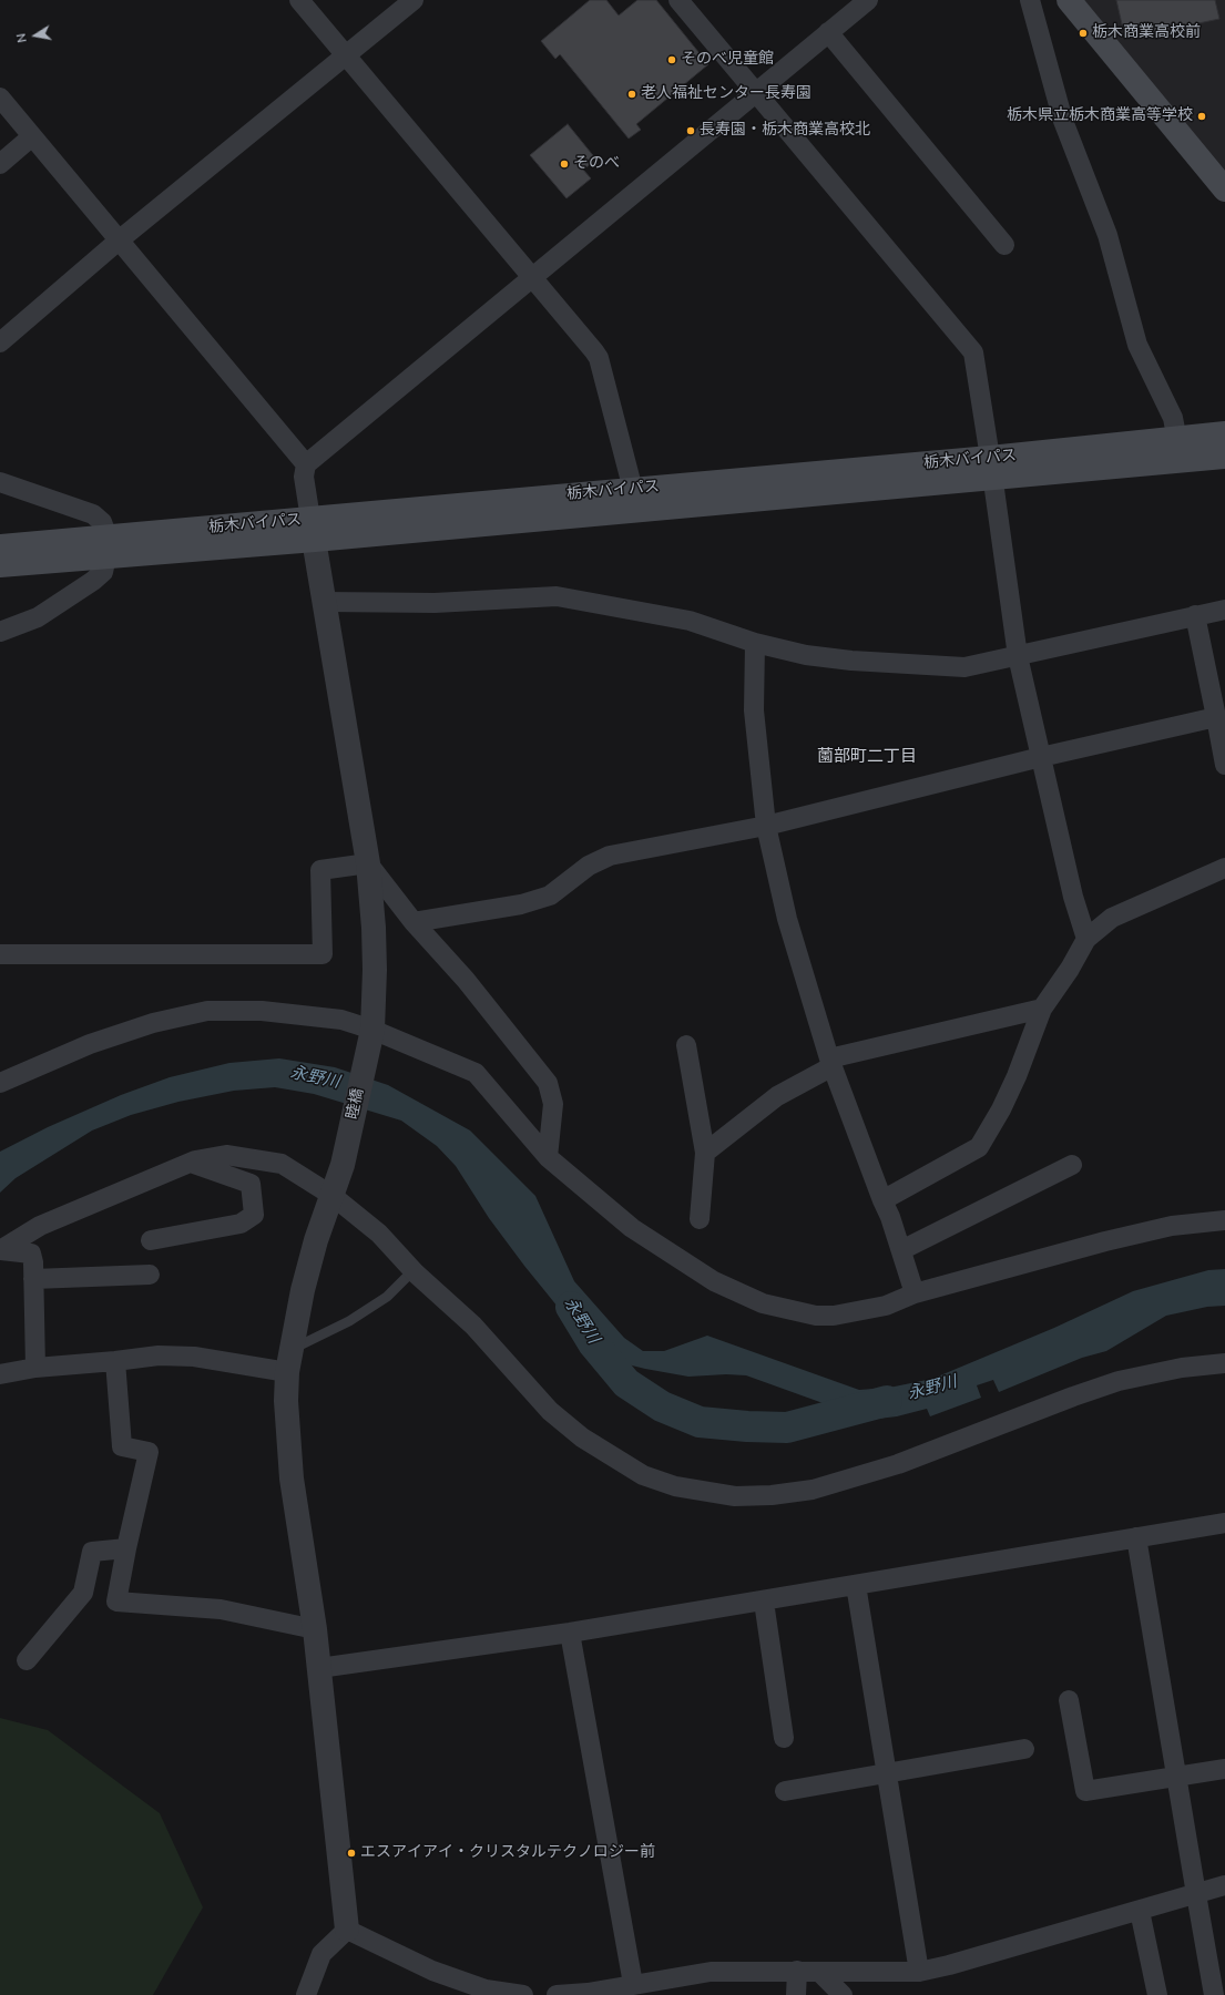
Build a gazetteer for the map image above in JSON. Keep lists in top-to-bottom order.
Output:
{
  "streets": {
    "main road": ["栃木バイパス"],
    "street": ["睦橋"]
  },
  "crossings": [
    ["栃木バイパス", "睦橋"]
  ],
  "districts": ["薗部町二丁目"],
  "water": ["永野川"],
  "places": [
    "栃木商業高校前",
    "そのべ児童館",
    "老人福祉センター長寿園",
    "栃木県立栃木商業高等学校",
    "長寿園・栃木商業高校北",
    "そのべ",
    "エスアイアイ・クリスタルテクノロジー前"
  ],
  "north": "left"
}
